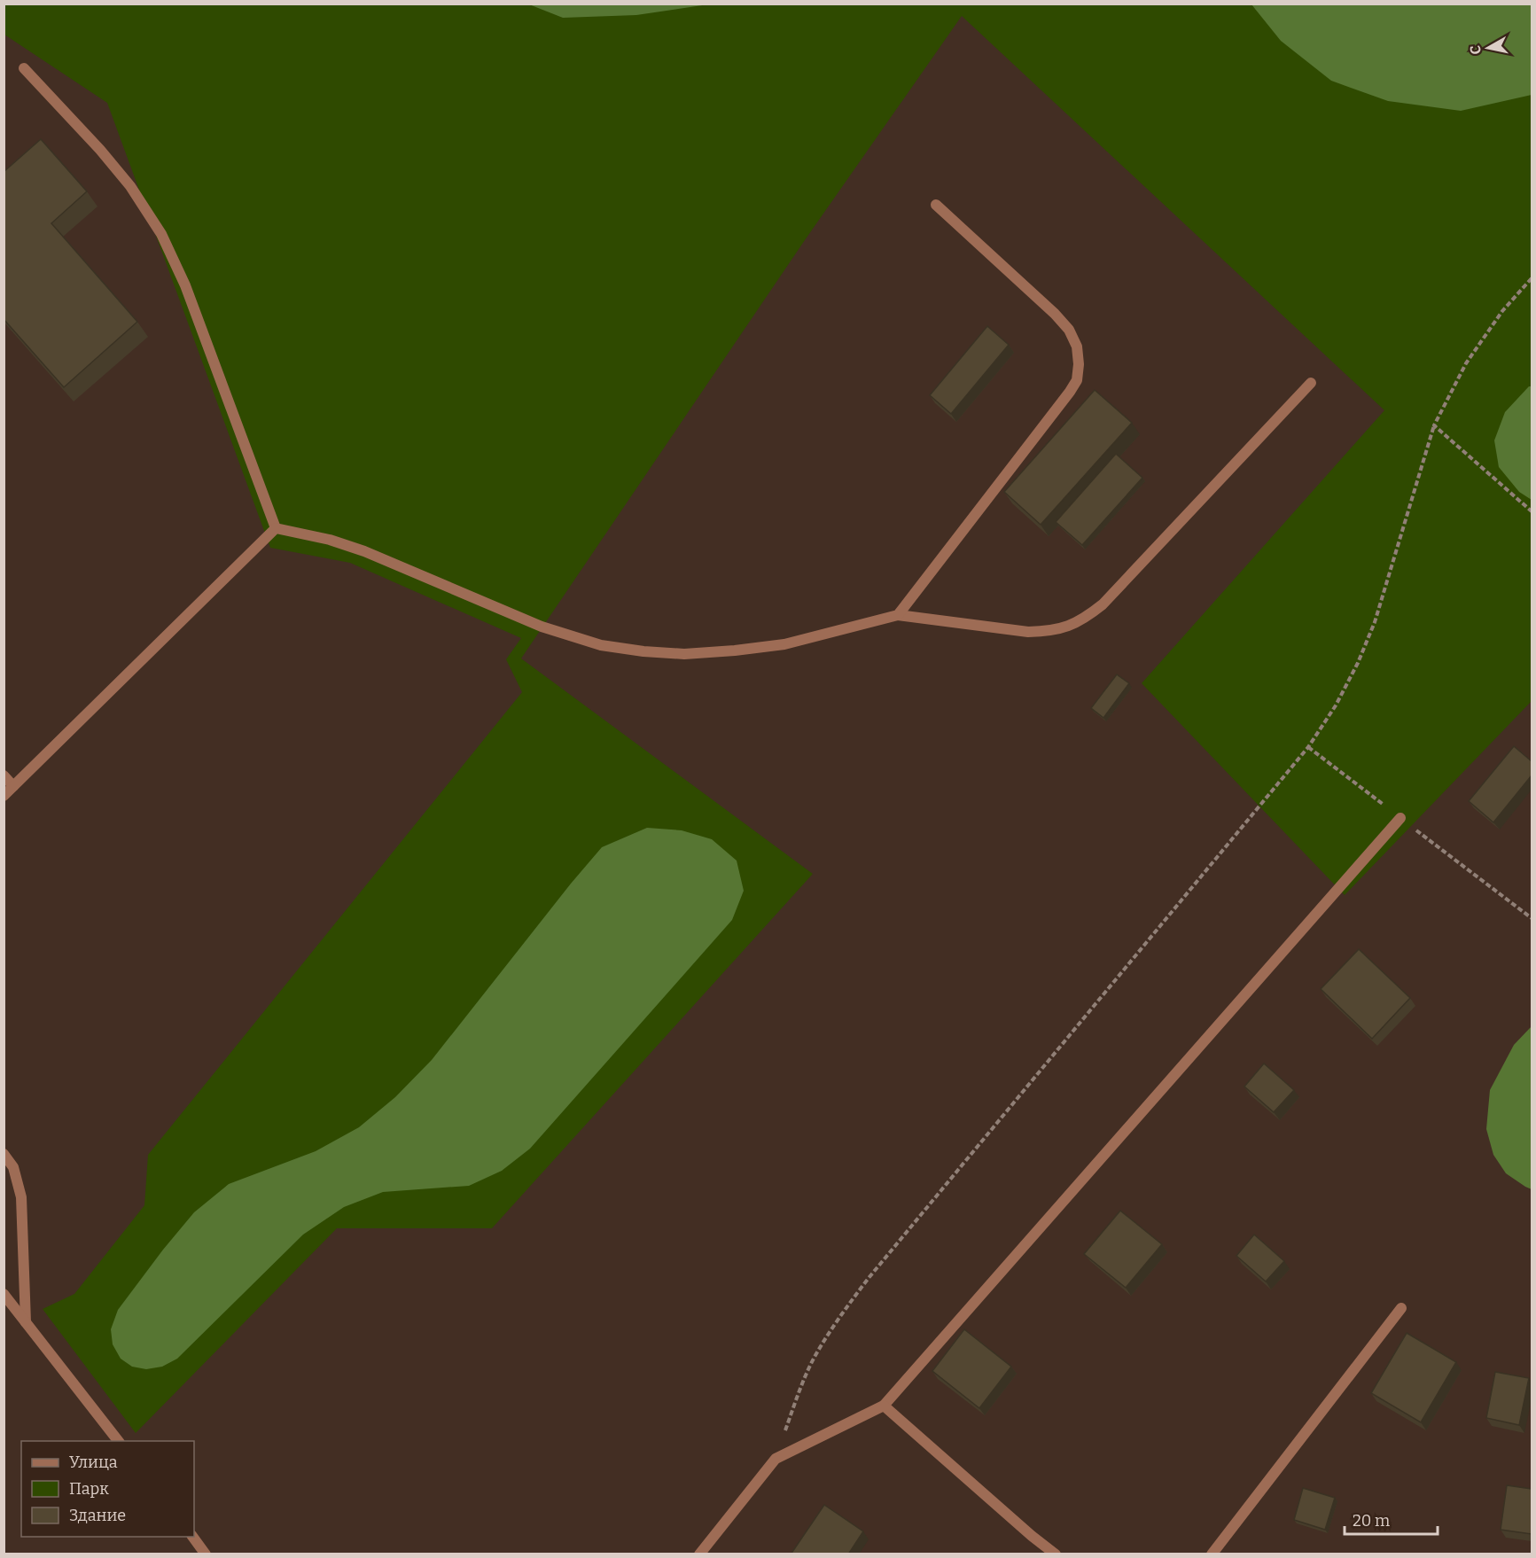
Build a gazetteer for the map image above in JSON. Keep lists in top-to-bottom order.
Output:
{
  "legend": ["Улица", "Парк", "Здание"],
  "scale_bar": "20 m",
  "north": "left"
}
